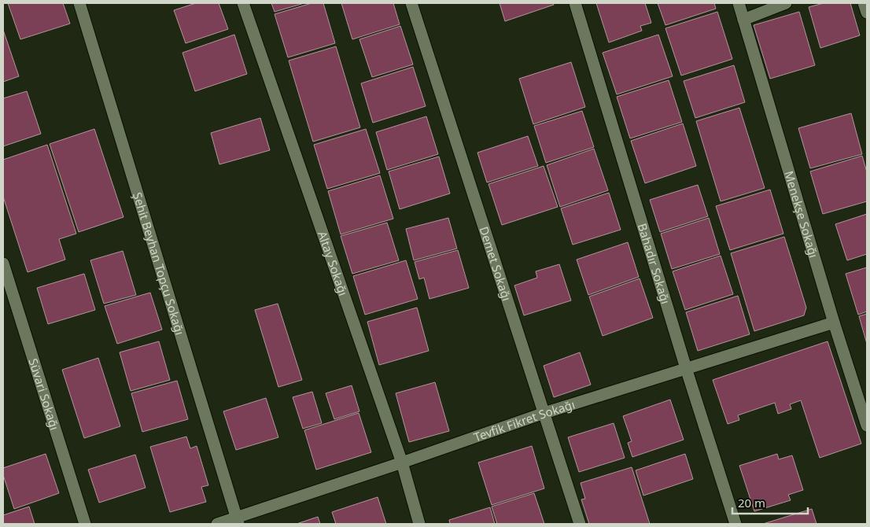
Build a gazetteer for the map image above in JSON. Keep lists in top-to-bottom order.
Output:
{
  "streets": {
    "street": [
      "Menekşe Sokağı",
      "Altay Sokağı",
      "Şehit Beyhan Topçu Sokağı",
      "Demet Sokağı",
      "Bahadır Sokağı",
      "Süvari Sokağı",
      "Tevfik Fikret Sokağı"
    ]
  },
  "crossings": [
    ["Menekşe Sokağı", "Tevfik Fikret Sokağı"],
    ["Altay Sokağı", "Tevfik Fikret Sokağı"],
    ["Şehit Beyhan Topçu Sokağı", "Tevfik Fikret Sokağı"],
    ["Demet Sokağı", "Tevfik Fikret Sokağı"],
    ["Bahadır Sokağı", "Tevfik Fikret Sokağı"]
  ],
  "scale_bar": "20 m"
}
